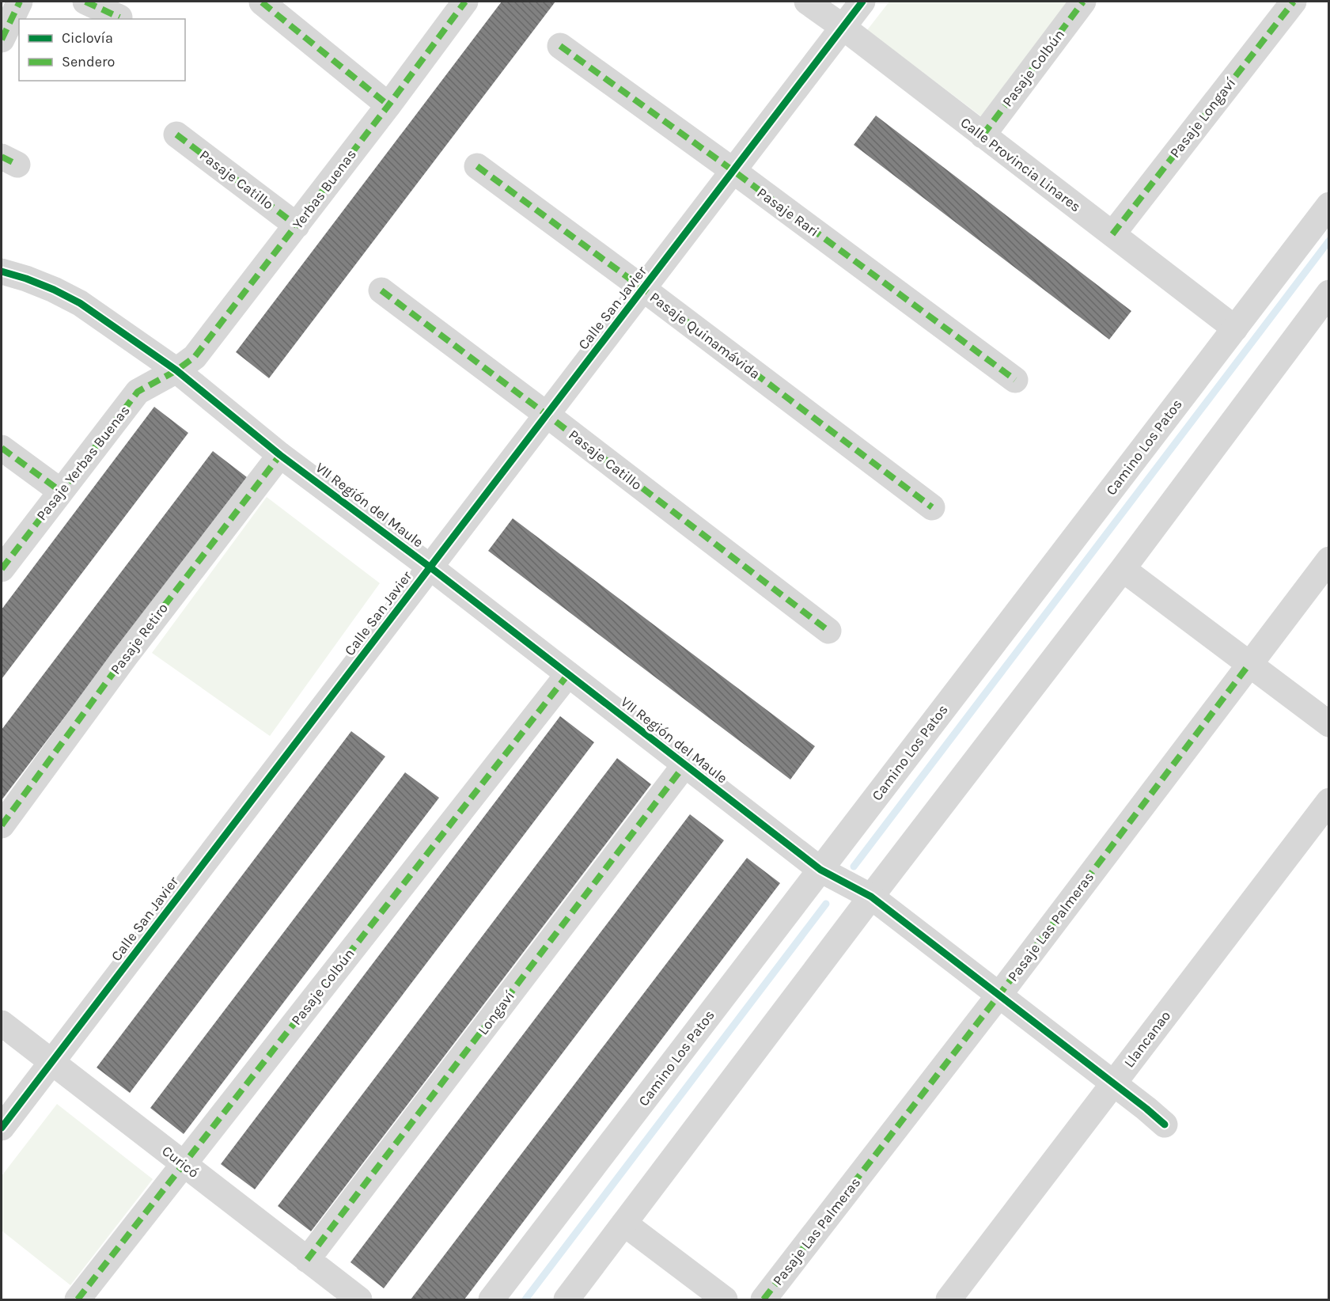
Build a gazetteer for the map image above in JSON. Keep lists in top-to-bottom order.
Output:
{
  "streets": {
    "street": [
      "Pasaje Colbún",
      "Pasaje Longaví",
      "Calle Provincia Linares",
      "Pasaje Catillo",
      "Yerbas Buenas",
      "Pasaje Rari",
      "Calle San Javier",
      "Pasaje Quinamávida",
      "Camino Los Patos",
      "Pasaje Yerbas Buenas",
      "VII Región del Maule",
      "Pasaje Retiro",
      "Pasaje Las Palmeras",
      "Longaví",
      "Llancanao",
      "Curicó"
    ]
  },
  "crossings": [
    ["Pasaje Colbún", "Calle Provincia Linares"],
    ["Pasaje Colbún", "VII Región del Maule"],
    ["Pasaje Colbún", "Curicó"],
    ["Pasaje Longaví", "Calle Provincia Linares"],
    ["Calle Provincia Linares", "Calle San Javier"],
    ["Calle Provincia Linares", "Camino Los Patos"],
    ["Pasaje Catillo", "Yerbas Buenas"],
    ["Pasaje Catillo", "Calle San Javier"],
    ["Yerbas Buenas", "Pasaje Yerbas Buenas"],
    ["Yerbas Buenas", "VII Región del Maule"],
    ["Pasaje Rari", "Calle San Javier"],
    ["Calle San Javier", "Pasaje Quinamávida"],
    ["Calle San Javier", "VII Región del Maule"],
    ["Calle San Javier", "Curicó"],
    ["Camino Los Patos", "VII Región del Maule"],
    ["Pasaje Yerbas Buenas", "VII Región del Maule"],
    ["VII Región del Maule", "Pasaje Retiro"],
    ["VII Región del Maule", "Pasaje Las Palmeras"],
    ["VII Región del Maule", "Longaví"],
    ["VII Región del Maule", "Llancanao"],
    ["Longaví", "Curicó"]
  ],
  "legend": ["Ciclovía", "Sendero"]
}
